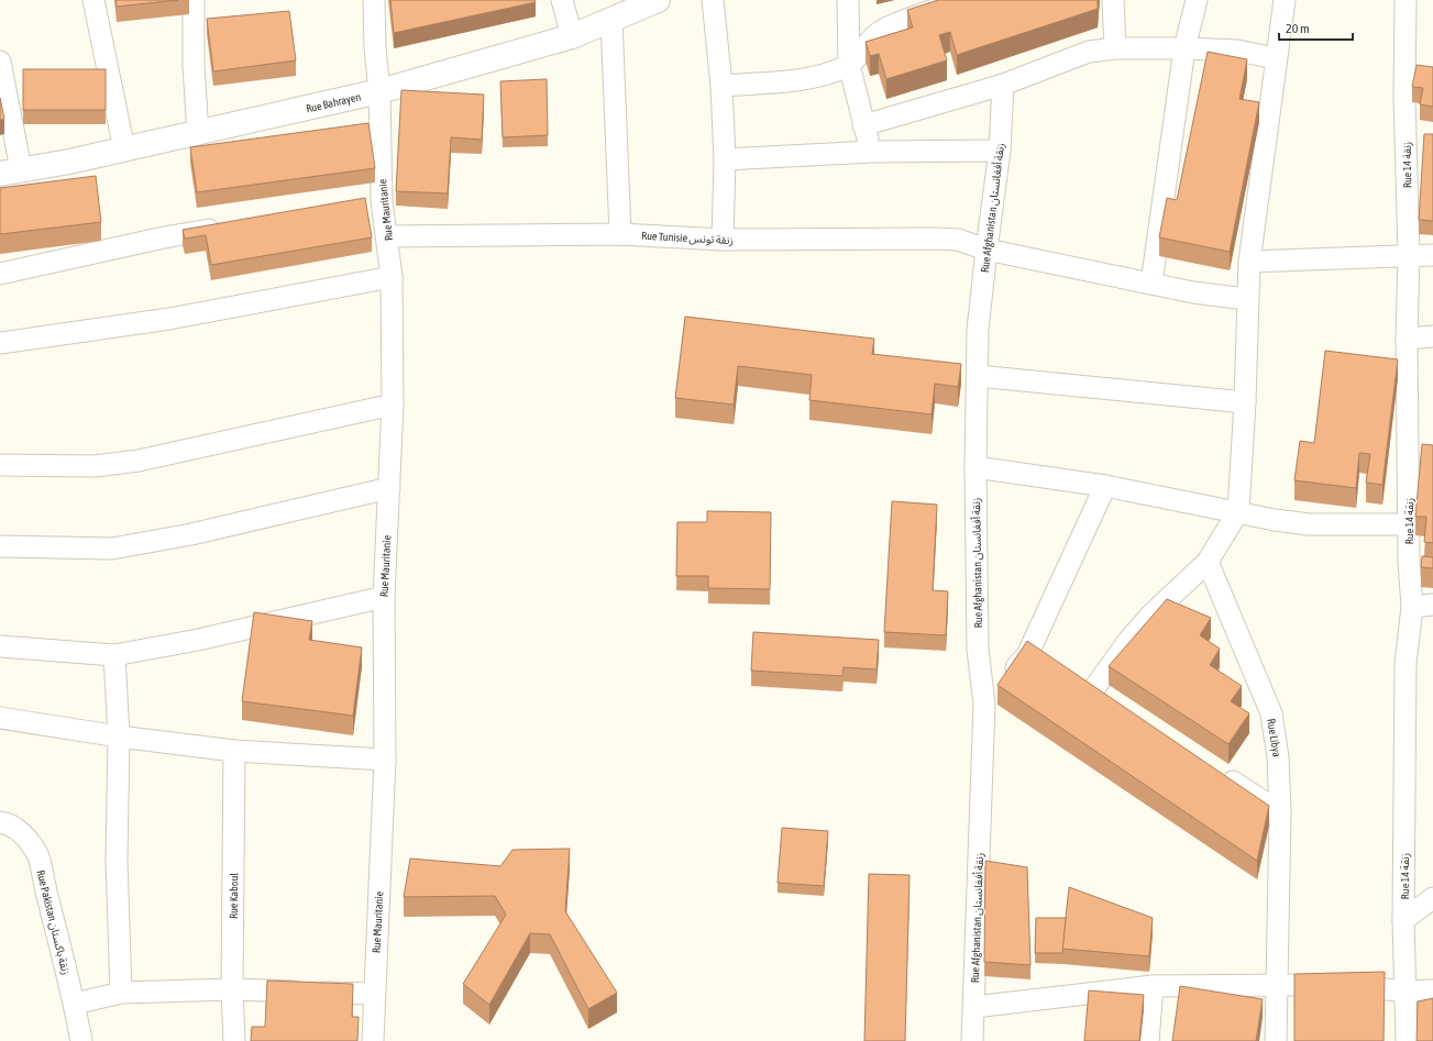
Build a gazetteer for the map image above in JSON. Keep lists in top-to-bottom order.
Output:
{
  "streets": {
    "street": [
      "Rue Bahrayen",
      "Rue 14 زنقة",
      "Rue Afghanistan زنقة أفغانستان",
      "Rue Mauritanie",
      "Rue Tunisie زنقة تونس",
      "Rue Libya",
      "Rue Kaboul",
      "Rue Pakistan زنقة باكستان"
    ]
  },
  "crossings": [
    ["Rue Bahrayen", "Rue Mauritanie"],
    ["Rue Afghanistan زنقة أفغانستان", "Rue Tunisie زنقة تونس"],
    ["Rue Mauritanie", "Rue Tunisie زنقة تونس"]
  ],
  "scale_bar": "20 m"
}
